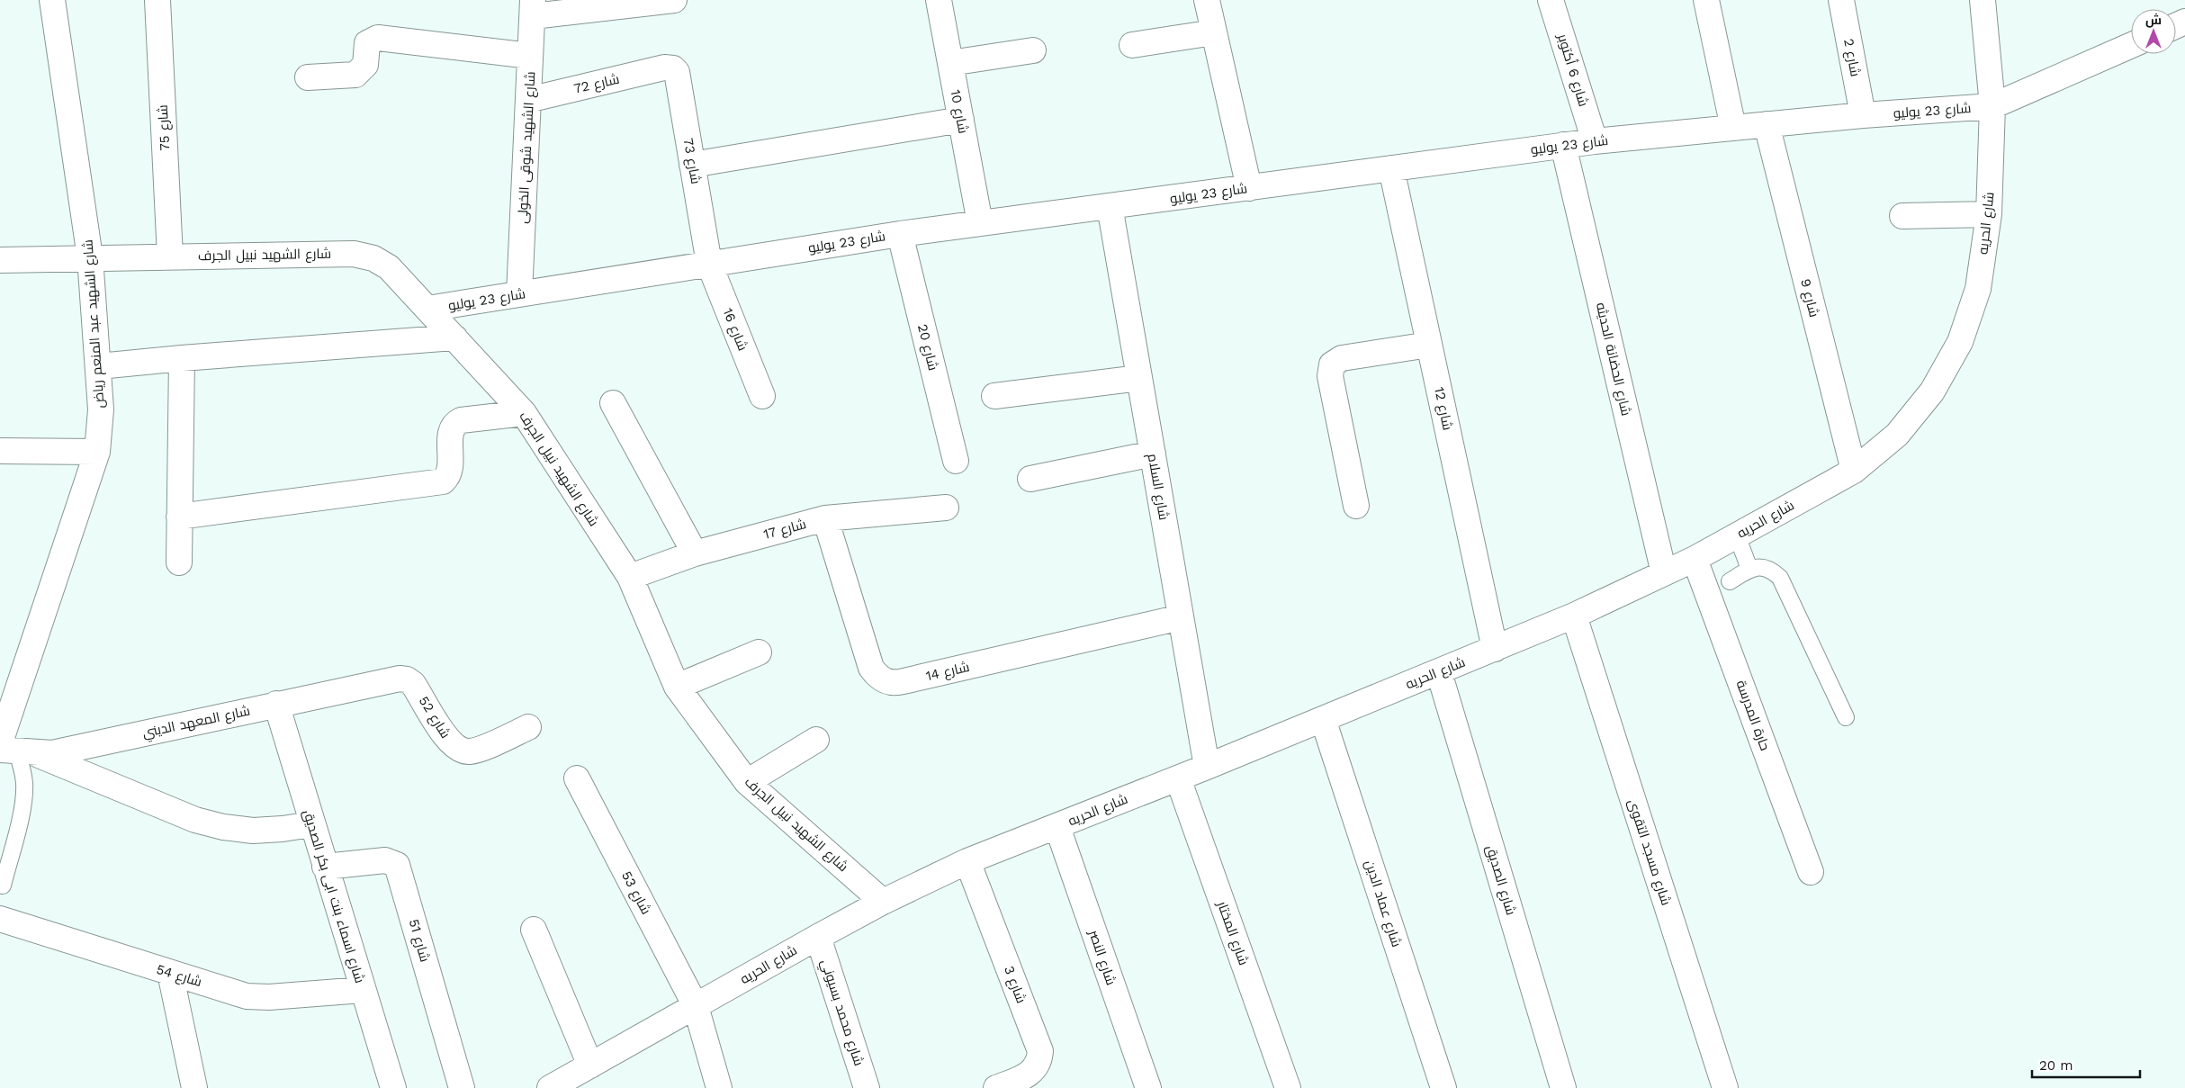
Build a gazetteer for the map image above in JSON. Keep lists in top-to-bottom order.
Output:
{
  "streets": {
    "street": [
      "شارع 2",
      "شارع 6 أكتوبر",
      "شارع 72",
      "شارع 23 يوليو",
      "شارع 10",
      "شارع 75",
      "شارع الشهيد شوقى الخولى",
      "شارع 73",
      "شارع الحريه",
      "شارع الشهيد نبيل الجرف",
      "شارع 9",
      "شارع الشهيد عبد المنعم رياض",
      "شارع 16",
      "شارع 20",
      "شارع الحضانة الحديثه",
      "شارع 12",
      "شارع السلام",
      "شارع 17",
      "شارع 14",
      "حارة المدرسة",
      "شارع 52",
      "شارع المعهد الديني",
      "شارع مسجد التقوى",
      "شارع الصديق",
      "شارع 53",
      "شارع اسماء بنت ابى بكر الصديق",
      "شارع عماد الدين",
      "شارع المختار",
      "شارع 51",
      "شارع النصر",
      "شارع 54",
      "شارع 3",
      "شارع محمد بسيوني"
    ]
  },
  "crossings": [
    ["شارع 2", "شارع 23 يوليو"],
    ["شارع 6 أكتوبر", "شارع 23 يوليو"],
    ["شارع 72", "شارع الشهيد شوقى الخولى"],
    ["شارع 72", "شارع 73"],
    ["شارع 23 يوليو", "شارع 10"],
    ["شارع 23 يوليو", "شارع الشهيد شوقى الخولى"],
    ["شارع 23 يوليو", "شارع 73"],
    ["شارع 23 يوليو", "شارع الحريه"],
    ["شارع 23 يوليو", "شارع الشهيد نبيل الجرف"],
    ["شارع 23 يوليو", "شارع 9"],
    ["شارع 23 يوليو", "شارع 16"],
    ["شارع 23 يوليو", "شارع 20"],
    ["شارع 23 يوليو", "شارع الحضانة الحديثه"],
    ["شارع 23 يوليو", "شارع 12"],
    ["شارع 23 يوليو", "شارع السلام"],
    ["شارع 75", "شارع الشهيد نبيل الجرف"],
    ["شارع 73", "شارع 16"],
    ["شارع الحريه", "شارع الشهيد نبيل الجرف"],
    ["شارع الحريه", "شارع 9"],
    ["شارع الحريه", "شارع الحضانة الحديثه"],
    ["شارع الحريه", "شارع 12"],
    ["شارع الحريه", "شارع السلام"],
    ["شارع الحريه", "حارة المدرسة"],
    ["شارع الحريه", "شارع مسجد التقوى"],
    ["شارع الحريه", "شارع الصديق"],
    ["شارع الحريه", "شارع 53"],
    ["شارع الحريه", "شارع عماد الدين"],
    ["شارع الحريه", "شارع المختار"],
    ["شارع الحريه", "شارع النصر"],
    ["شارع الحريه", "شارع 3"],
    ["شارع الحريه", "شارع محمد بسيوني"],
    ["شارع الشهيد نبيل الجرف", "شارع الشهيد عبد المنعم رياض"],
    ["شارع الشهيد نبيل الجرف", "شارع 17"],
    ["شارع الشهيد عبد المنعم رياض", "شارع المعهد الديني"],
    ["شارع السلام", "شارع 14"],
    ["شارع 17", "شارع 14"],
    ["شارع 52", "شارع المعهد الديني"],
    ["شارع المعهد الديني", "شارع اسماء بنت ابى بكر الصديق"],
    ["شارع اسماء بنت ابى بكر الصديق", "شارع 51"],
    ["شارع اسماء بنت ابى بكر الصديق", "شارع 54"]
  ],
  "scale_bar": "20 m",
  "north": "top"
}
